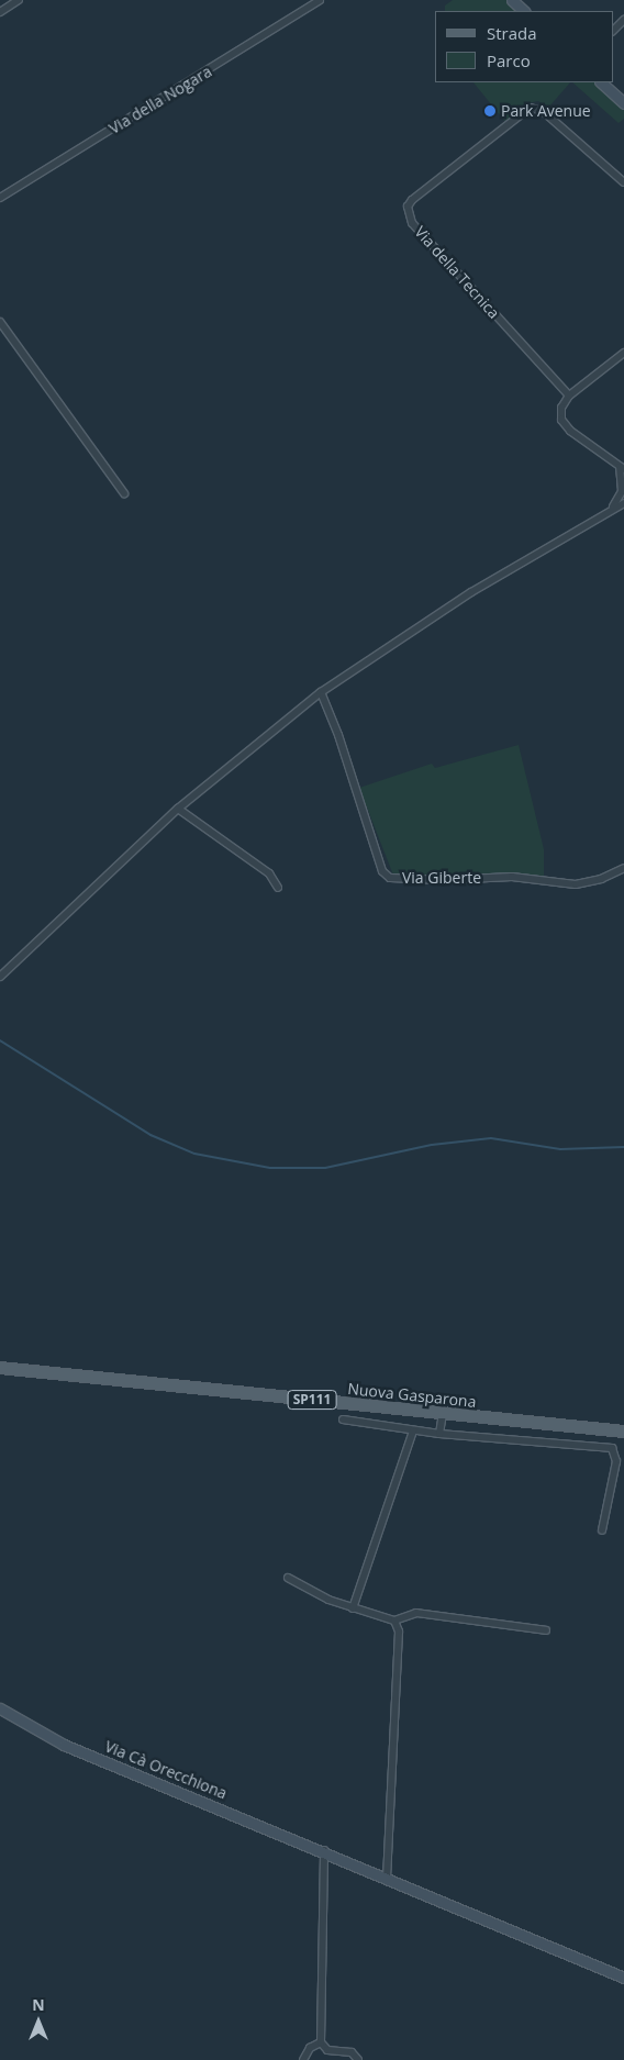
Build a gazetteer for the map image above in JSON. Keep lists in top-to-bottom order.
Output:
{
  "streets": {
    "main road": ["Nuova Gasparona", "SP111", "Via Cà Orecchiona"],
    "street": ["Via della Nogara", "Via della Tecnica", "Via Giberte"]
  },
  "places": ["Park Avenue"],
  "legend": ["Strada", "Parco"],
  "north": "top"
}
